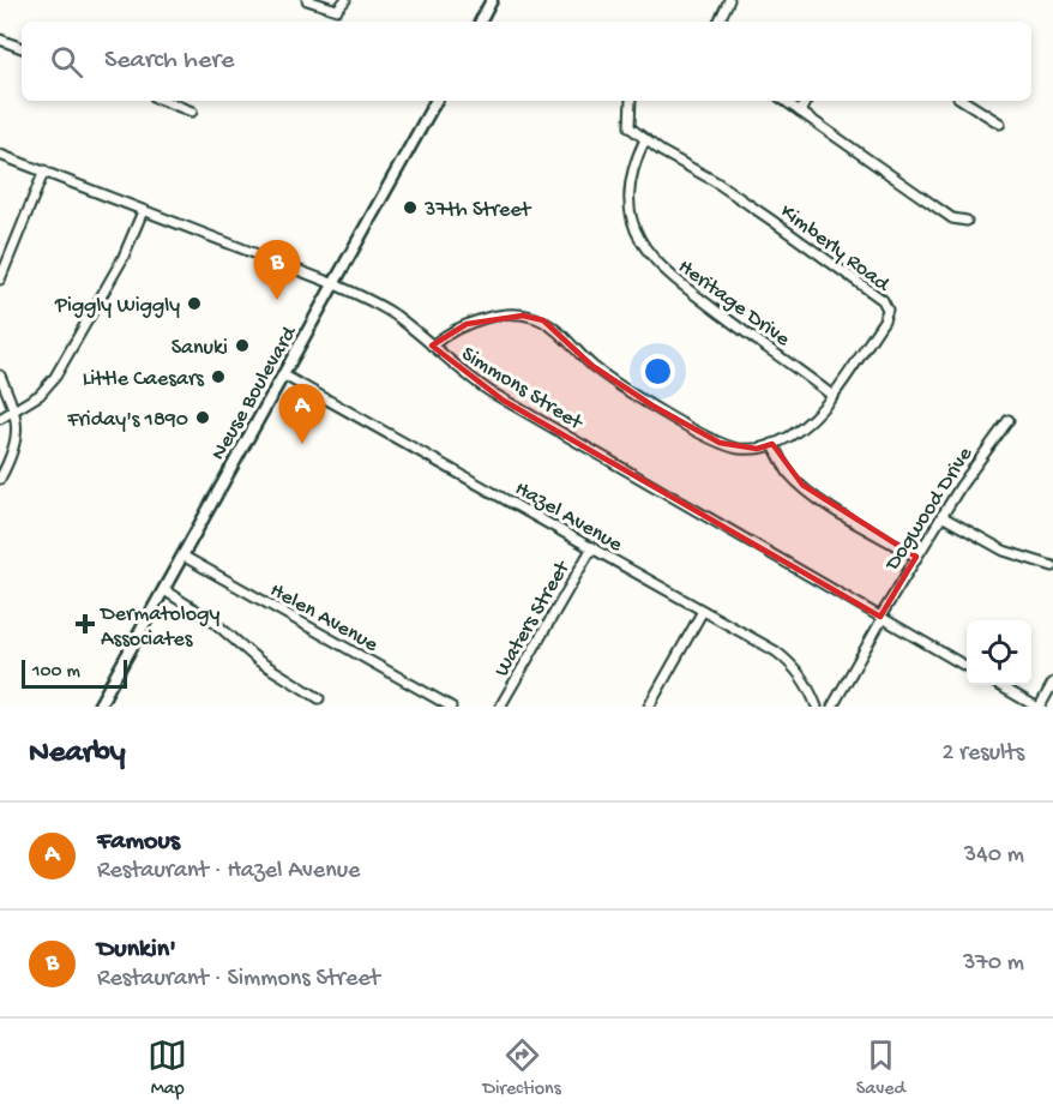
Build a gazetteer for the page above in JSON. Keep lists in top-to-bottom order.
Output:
{
  "streets": {
    "main road": ["Neuse Boulevard"],
    "street": [
      "Kimberly Road",
      "Heritage Drive",
      "Simmons Street",
      "Dogwood Drive",
      "Hazel Avenue",
      "Helen Avenue",
      "Waters Street"
    ]
  },
  "crossings": [
    ["Kimberly Road", "Heritage Drive"],
    ["Kimberly Road", "Simmons Street"],
    ["Simmons Street", "Neuse Boulevard"],
    ["Simmons Street", "Dogwood Drive"],
    ["Neuse Boulevard", "Hazel Avenue"],
    ["Neuse Boulevard", "Helen Avenue"],
    ["Hazel Avenue", "Waters Street"]
  ],
  "places": {
    "other": [
      "37th Street",
      "Piggly Wiggly",
      "Sanuki",
      "Little Caesars",
      "Friday's 1890"
    ],
    "health": ["Dermatology Associates"]
  },
  "scale_bar": "100 m",
  "page": {
    "search": "Search here",
    "pins": ["B", "A"],
    "scale": "100 m",
    "heading": ["Nearby", "2 results"],
    "list": [
      {
        "mark": "A",
        "name": "Famous",
        "note": "Restaurant · Hazel Avenue",
        "value": "340 m"
      },
      {
        "mark": "B",
        "name": "Dunkin'",
        "note": "Restaurant · Simmons Street",
        "value": "370 m"
      }
    ],
    "nav": ["Map", "Directions", "Saved"]
  }
}
